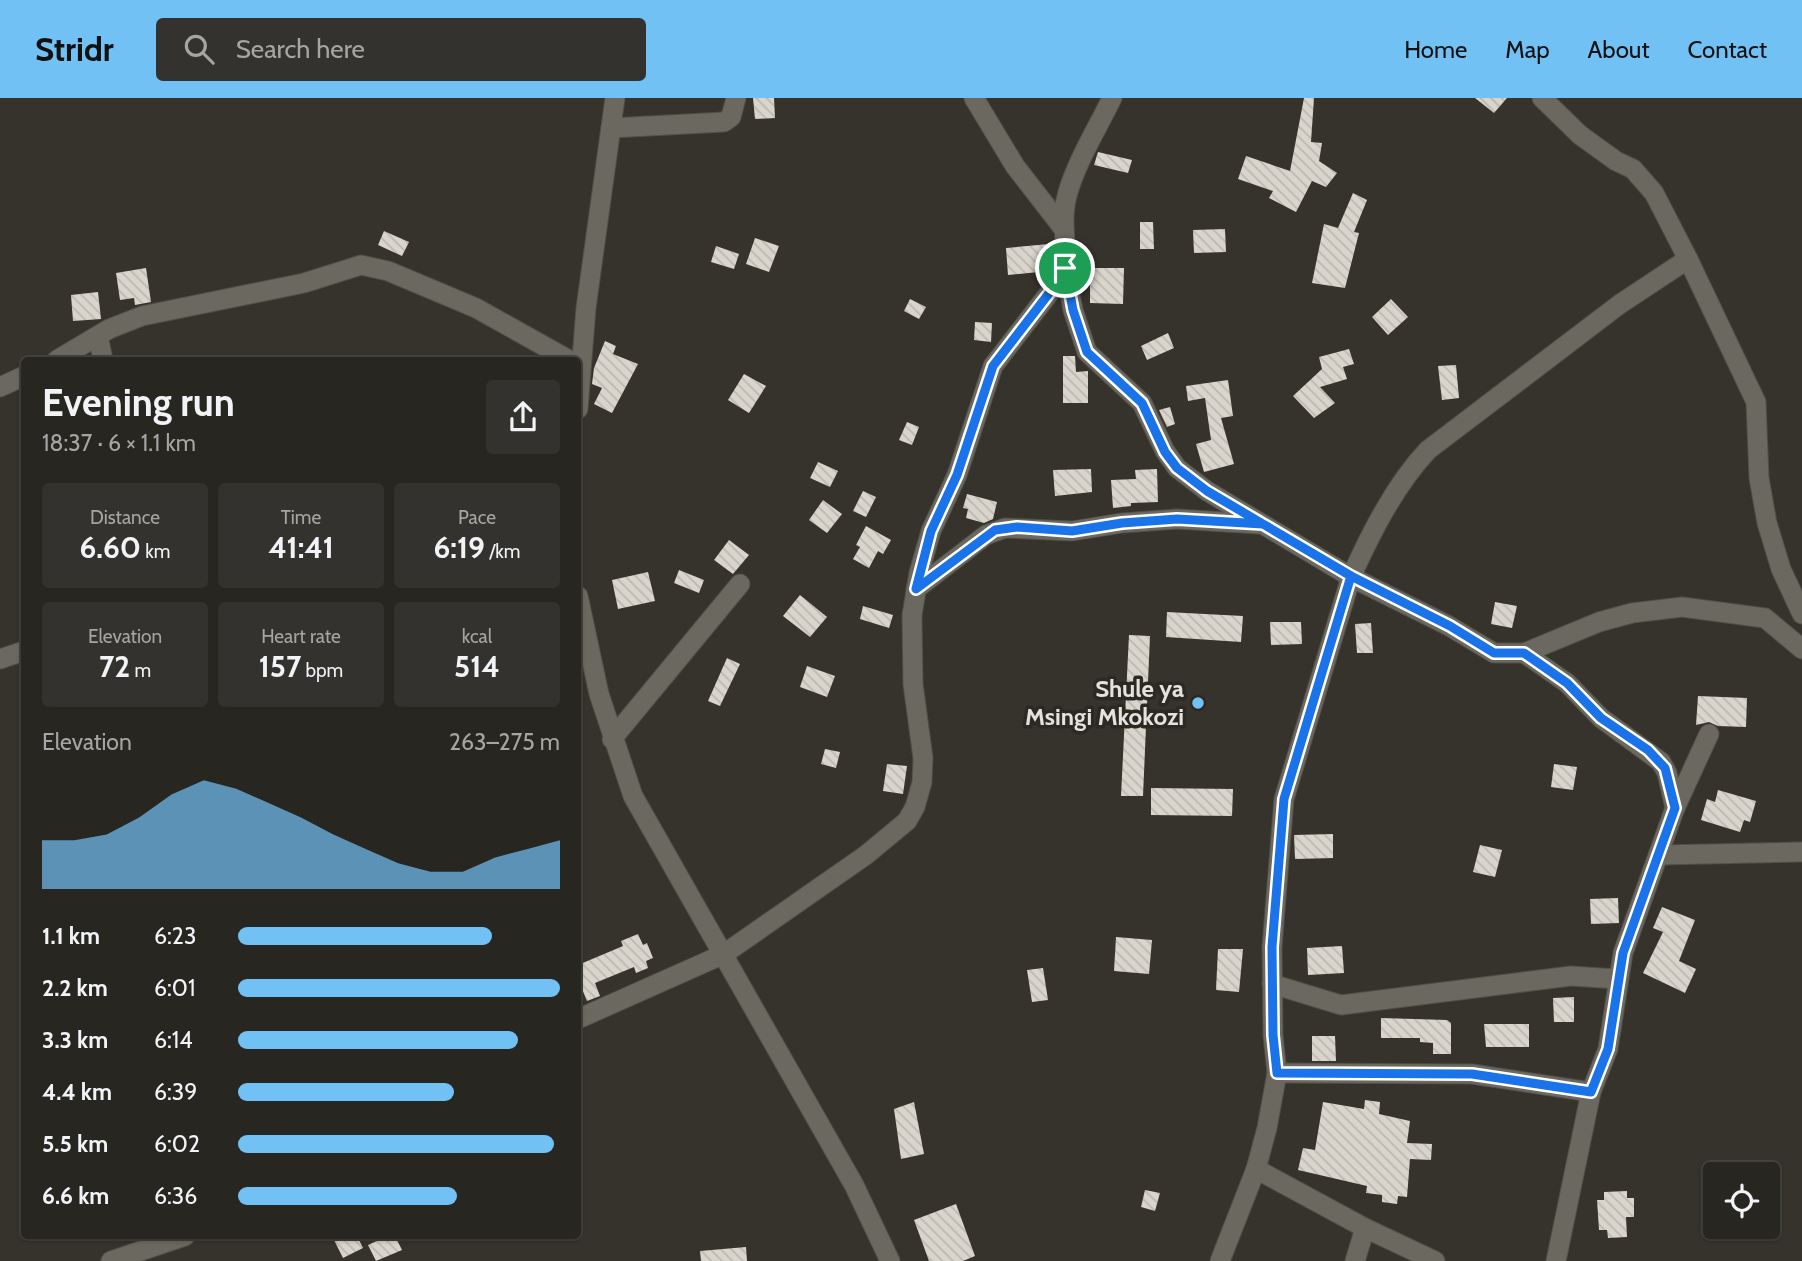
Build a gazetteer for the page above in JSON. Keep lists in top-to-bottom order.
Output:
{
  "places": ["Shule ya Msingi Mkokozi"],
  "page": {
    "header": "Stridr",
    "search": "Search here",
    "nav": [
      "Home",
      "Map",
      "About",
      "Contact"
    ],
    "heading": ["Evening run", "18:37 · 6 × 1.1 km"],
    "stats": [
      ["Distance", "6.60 km"],
      ["Time", "41:41"],
      ["Pace", "6:19 /km"],
      ["Elevation", "72 m"],
      ["Heart rate", "157 bpm"],
      ["kcal", "514"]
    ],
    "chart": ["Elevation", "263–275 m"],
    "list": [
      {
        "name": "1.1 km",
        "note": "6:23"
      },
      {
        "name": "2.2 km",
        "note": "6:01"
      },
      {
        "name": "3.3 km",
        "note": "6:14"
      },
      {
        "name": "4.4 km",
        "note": "6:39"
      },
      {
        "name": "5.5 km",
        "note": "6:02"
      },
      {
        "name": "6.6 km",
        "note": "6:36"
      }
    ]
  }
}
